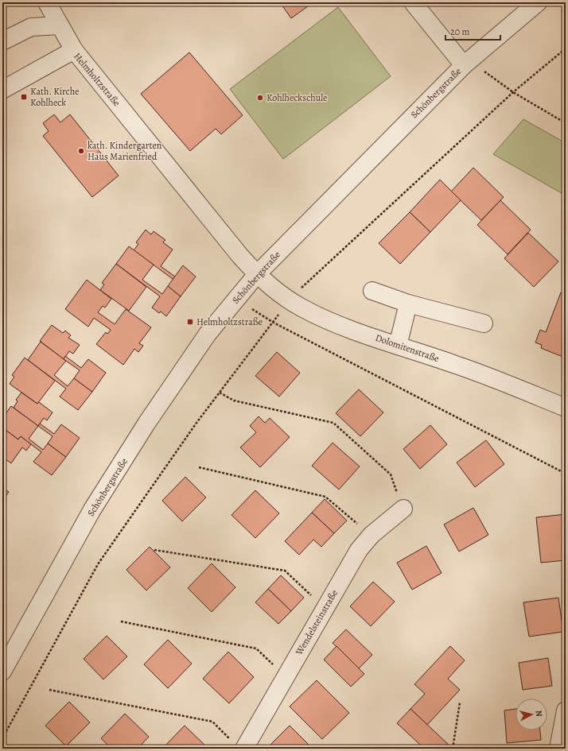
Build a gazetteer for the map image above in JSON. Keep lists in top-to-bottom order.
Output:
{
  "streets": {
    "street": [
      "Helmholtzstraße",
      "Schönbergstraße",
      "Dolomitenstraße",
      "Wendelsteinstraße"
    ]
  },
  "crossings": [
    ["Helmholtzstraße", "Schönbergstraße"],
    ["Helmholtzstraße", "Dolomitenstraße"],
    ["Schönbergstraße", "Dolomitenstraße"]
  ],
  "places": {
    "transit": ["Kath. Kirche Kohlheck", "Helmholtzstraße"],
    "other": ["Kohlheckschule", "kath. Kindergarten Haus Marienfried"]
  },
  "scale_bar": "20 m",
  "north": "right"
}
